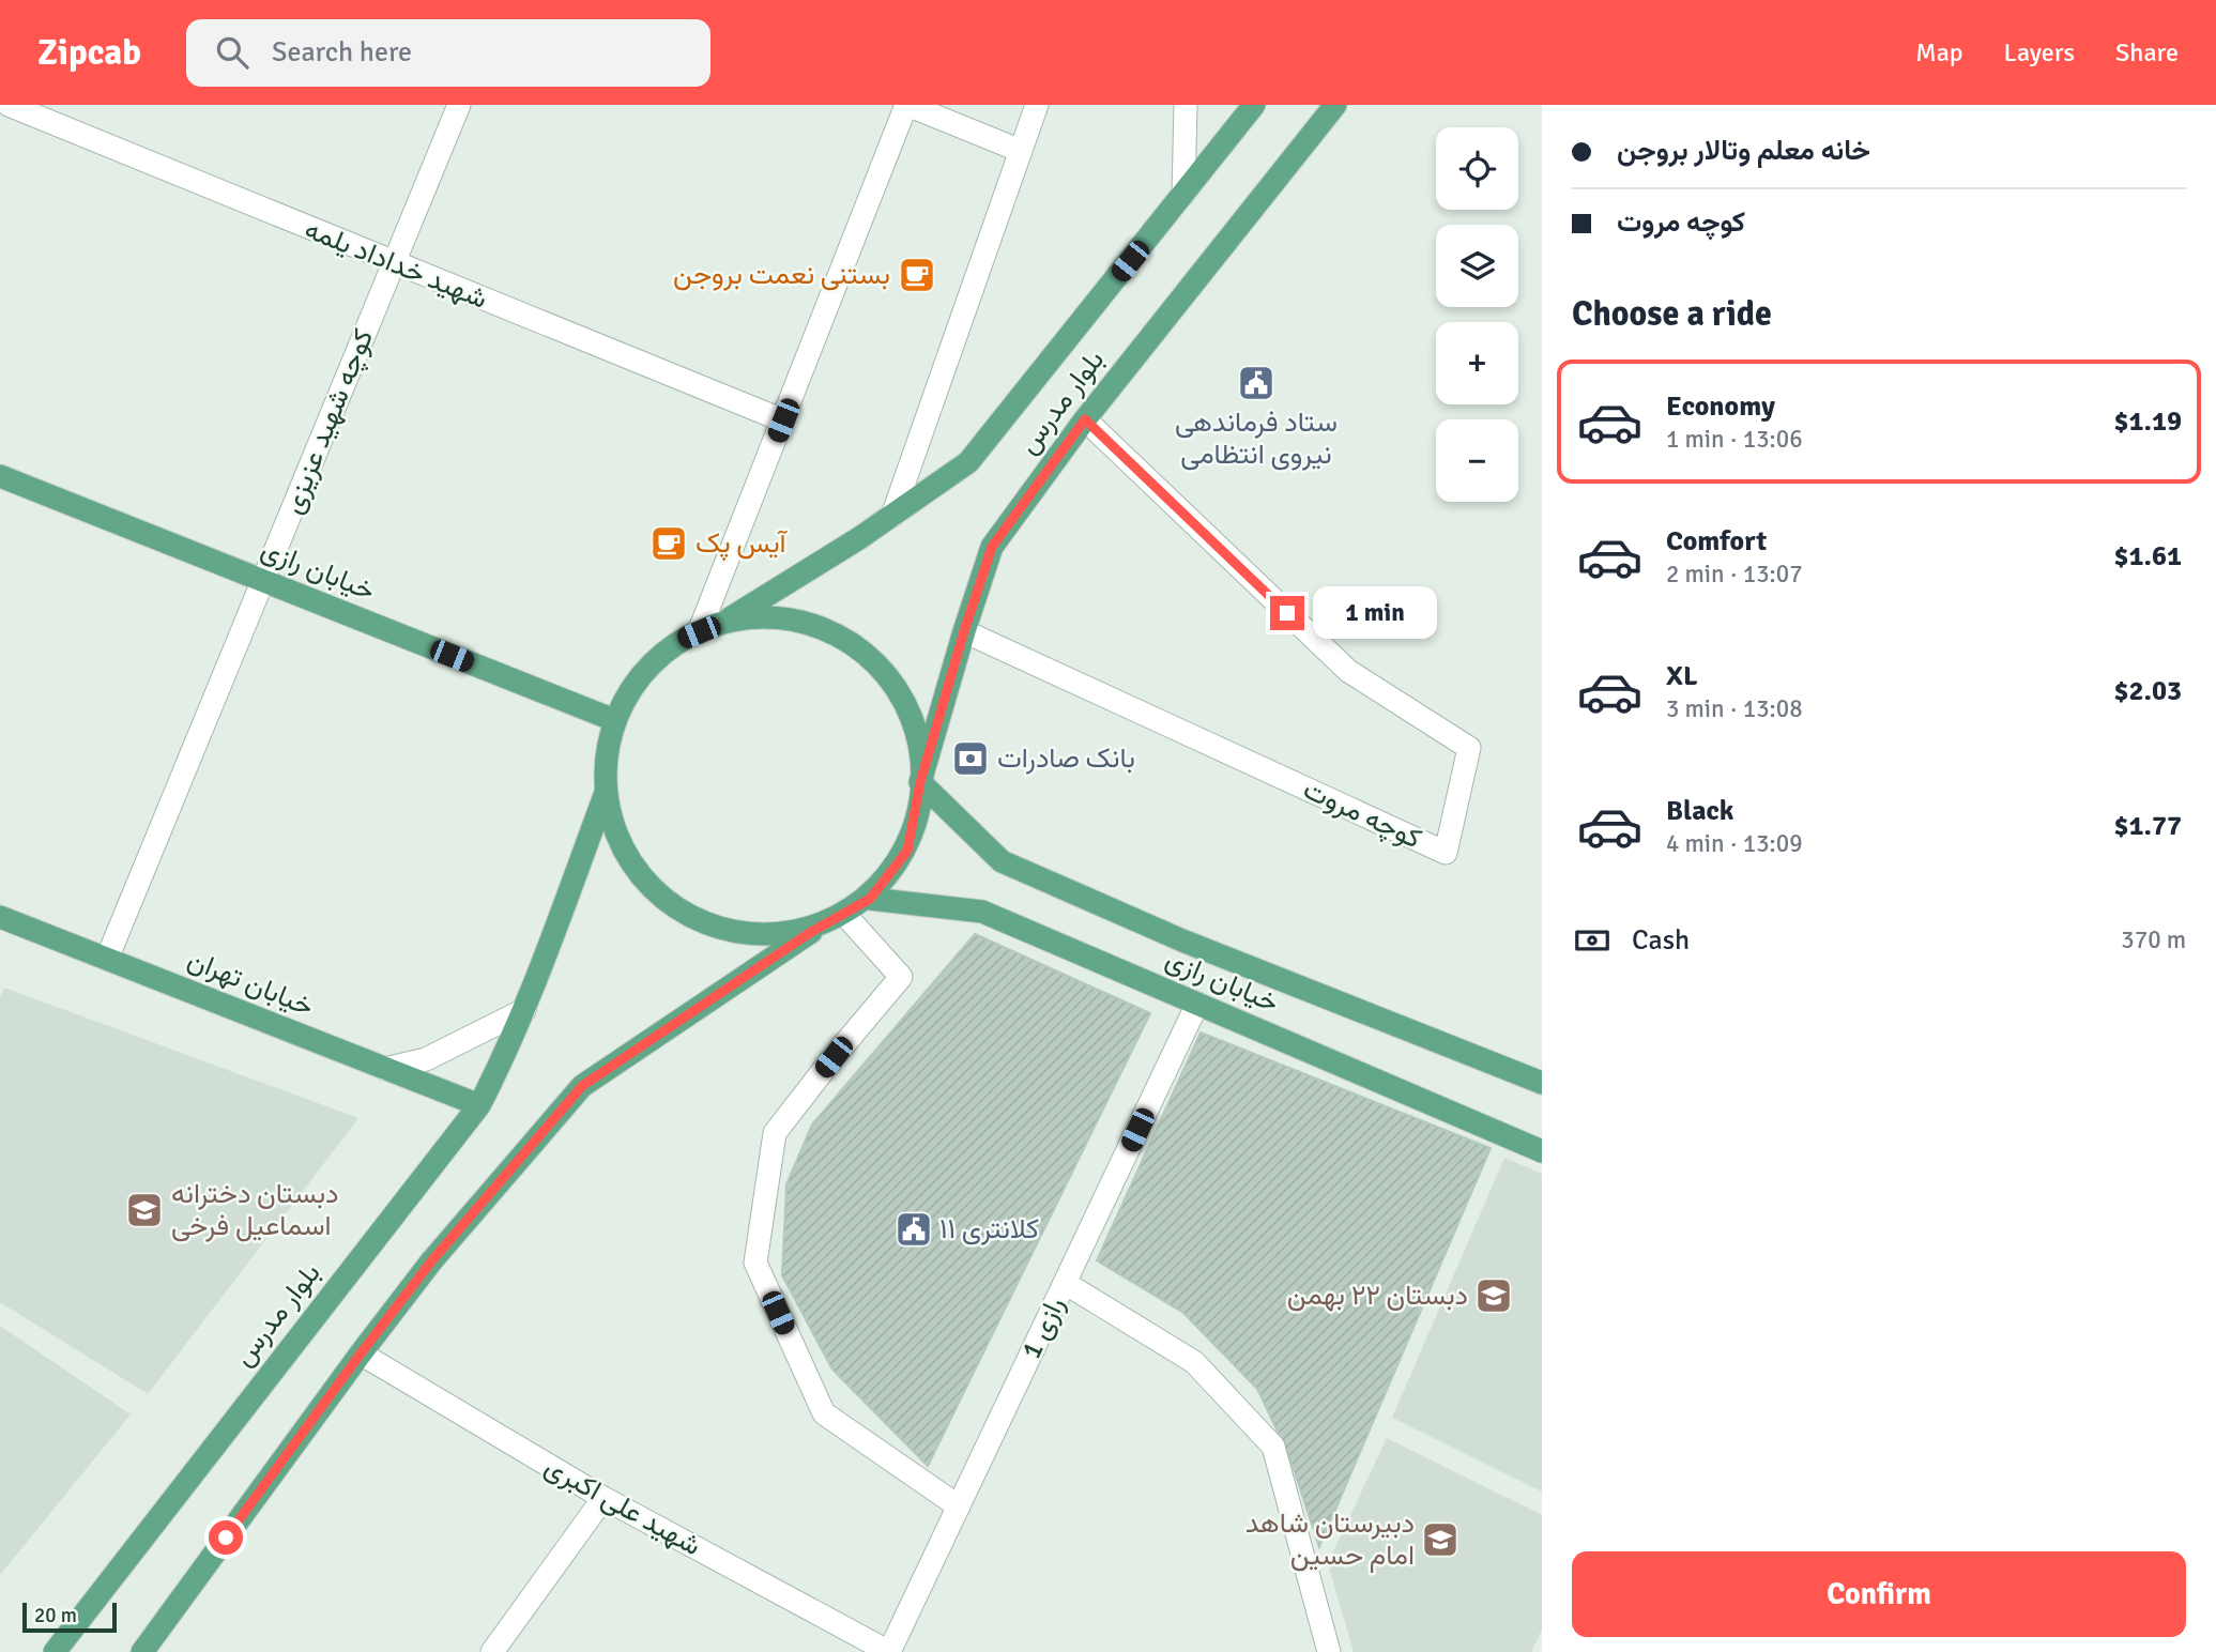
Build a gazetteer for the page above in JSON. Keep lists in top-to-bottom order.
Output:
{
  "streets": {
    "main road": ["بلوار مدرس", "خیابان رازی", "خیابان تهران"],
    "street": [
      "شهید خداداد یلمه",
      "کوچه شهید عزیزی",
      "کوچه مروت",
      "رازی 1",
      "شهید علی اکبری"
    ]
  },
  "crossings": [
    ["شهید خداداد یلمه", "کوچه شهید عزیزی"],
    ["بلوار مدرس", "خیابان رازی"],
    ["بلوار مدرس", "کوچه مروت"],
    ["بلوار مدرس", "خیابان تهران"],
    ["کوچه شهید عزیزی", "خیابان رازی"],
    ["کوچه شهید عزیزی", "خیابان تهران"],
    ["خیابان رازی", "رازی 1"],
    ["رازی 1", "شهید علی اکبری"]
  ],
  "places": {
    "cafe": ["بستنی نعمت بروجن", "آیس پک"],
    "public building": ["ستاد فرماندهی نیروی انتظامی", "کلانتری ۱۱"],
    "bank": ["بانک صادرات"],
    "school or university": ["دبستان دخترانه اسماعیل فرخی", "دبستان ۲۲ بهمن", "دبیرستان شاهد امام حسین"]
  },
  "scale_bar": "20 m",
  "page": {
    "header": "Zipcab",
    "search": "Search here",
    "nav": ["Map", "Layers", "Share"],
    "banner": ["خانه معلم وتالار بروجن", "کوچه مروت"],
    "map_buttons": ["+", "−"],
    "heading": "Choose a ride",
    "list": [
      {
        "name": "Economy",
        "note": "1 min · 13:06",
        "value": "$1.19"
      },
      {
        "name": "Comfort",
        "note": "2 min · 13:07",
        "value": "$1.61"
      },
      {
        "name": "XL",
        "note": "3 min · 13:08",
        "value": "$2.03"
      },
      {
        "name": "Black",
        "note": "4 min · 13:09",
        "value": "$1.77"
      }
    ],
    "bubble": "1 min",
    "pay": ["Cash", "370 m"],
    "buttons": "Confirm",
    "scale": "20 m"
  }
}
